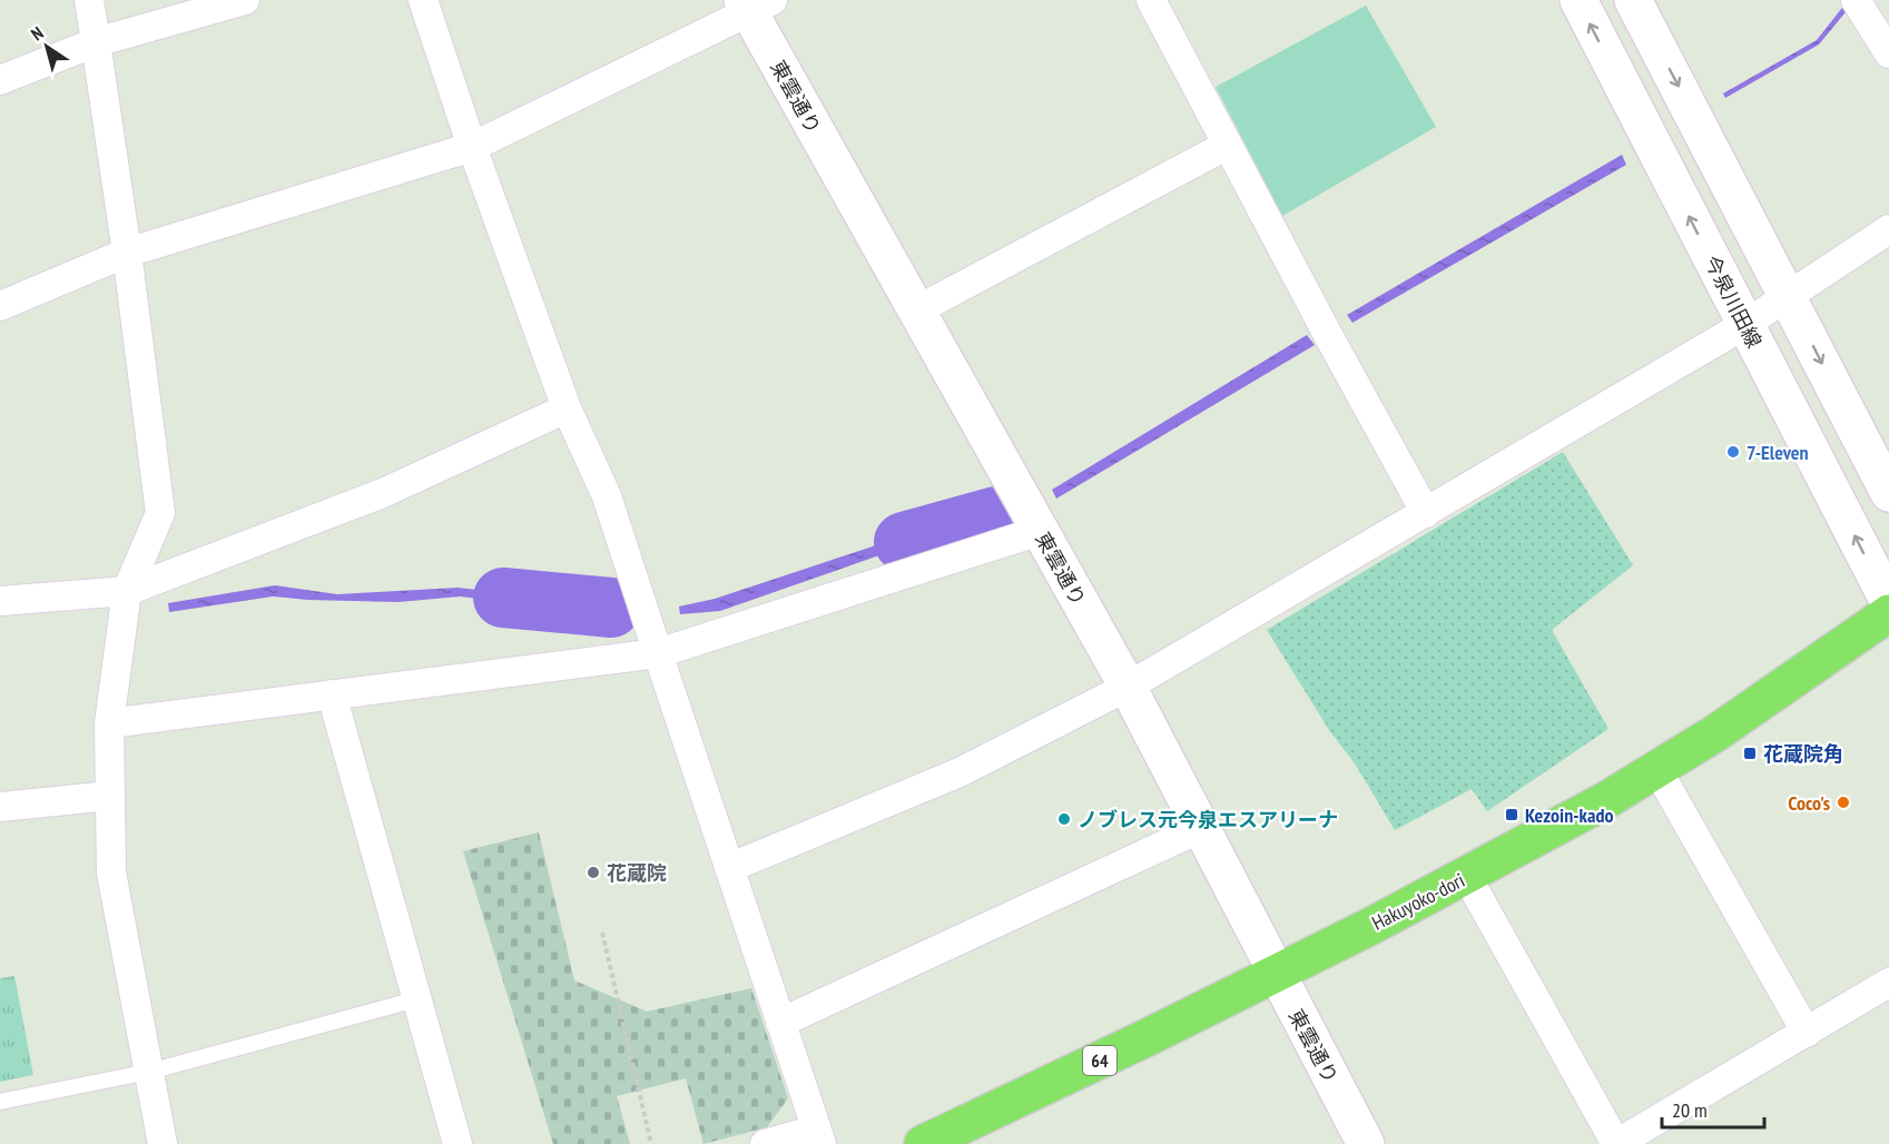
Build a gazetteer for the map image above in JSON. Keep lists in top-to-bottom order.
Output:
{
  "streets": {
    "main road": ["Hakuyoko-dori", "64"],
    "street": ["東雲通り", "今泉川田線"]
  },
  "crossings": [
    ["東雲通り", "Hakuyoko-dori"]
  ],
  "places": {
    "other": [
      "7-Eleven",
      "Coco's",
      "ノブレス元今泉エスアリーナ",
      "花蔵院"
    ],
    "transit": ["花蔵院角", "Kezoin-kado"]
  },
  "scale_bar": "20 m",
  "north": "top left"
}
